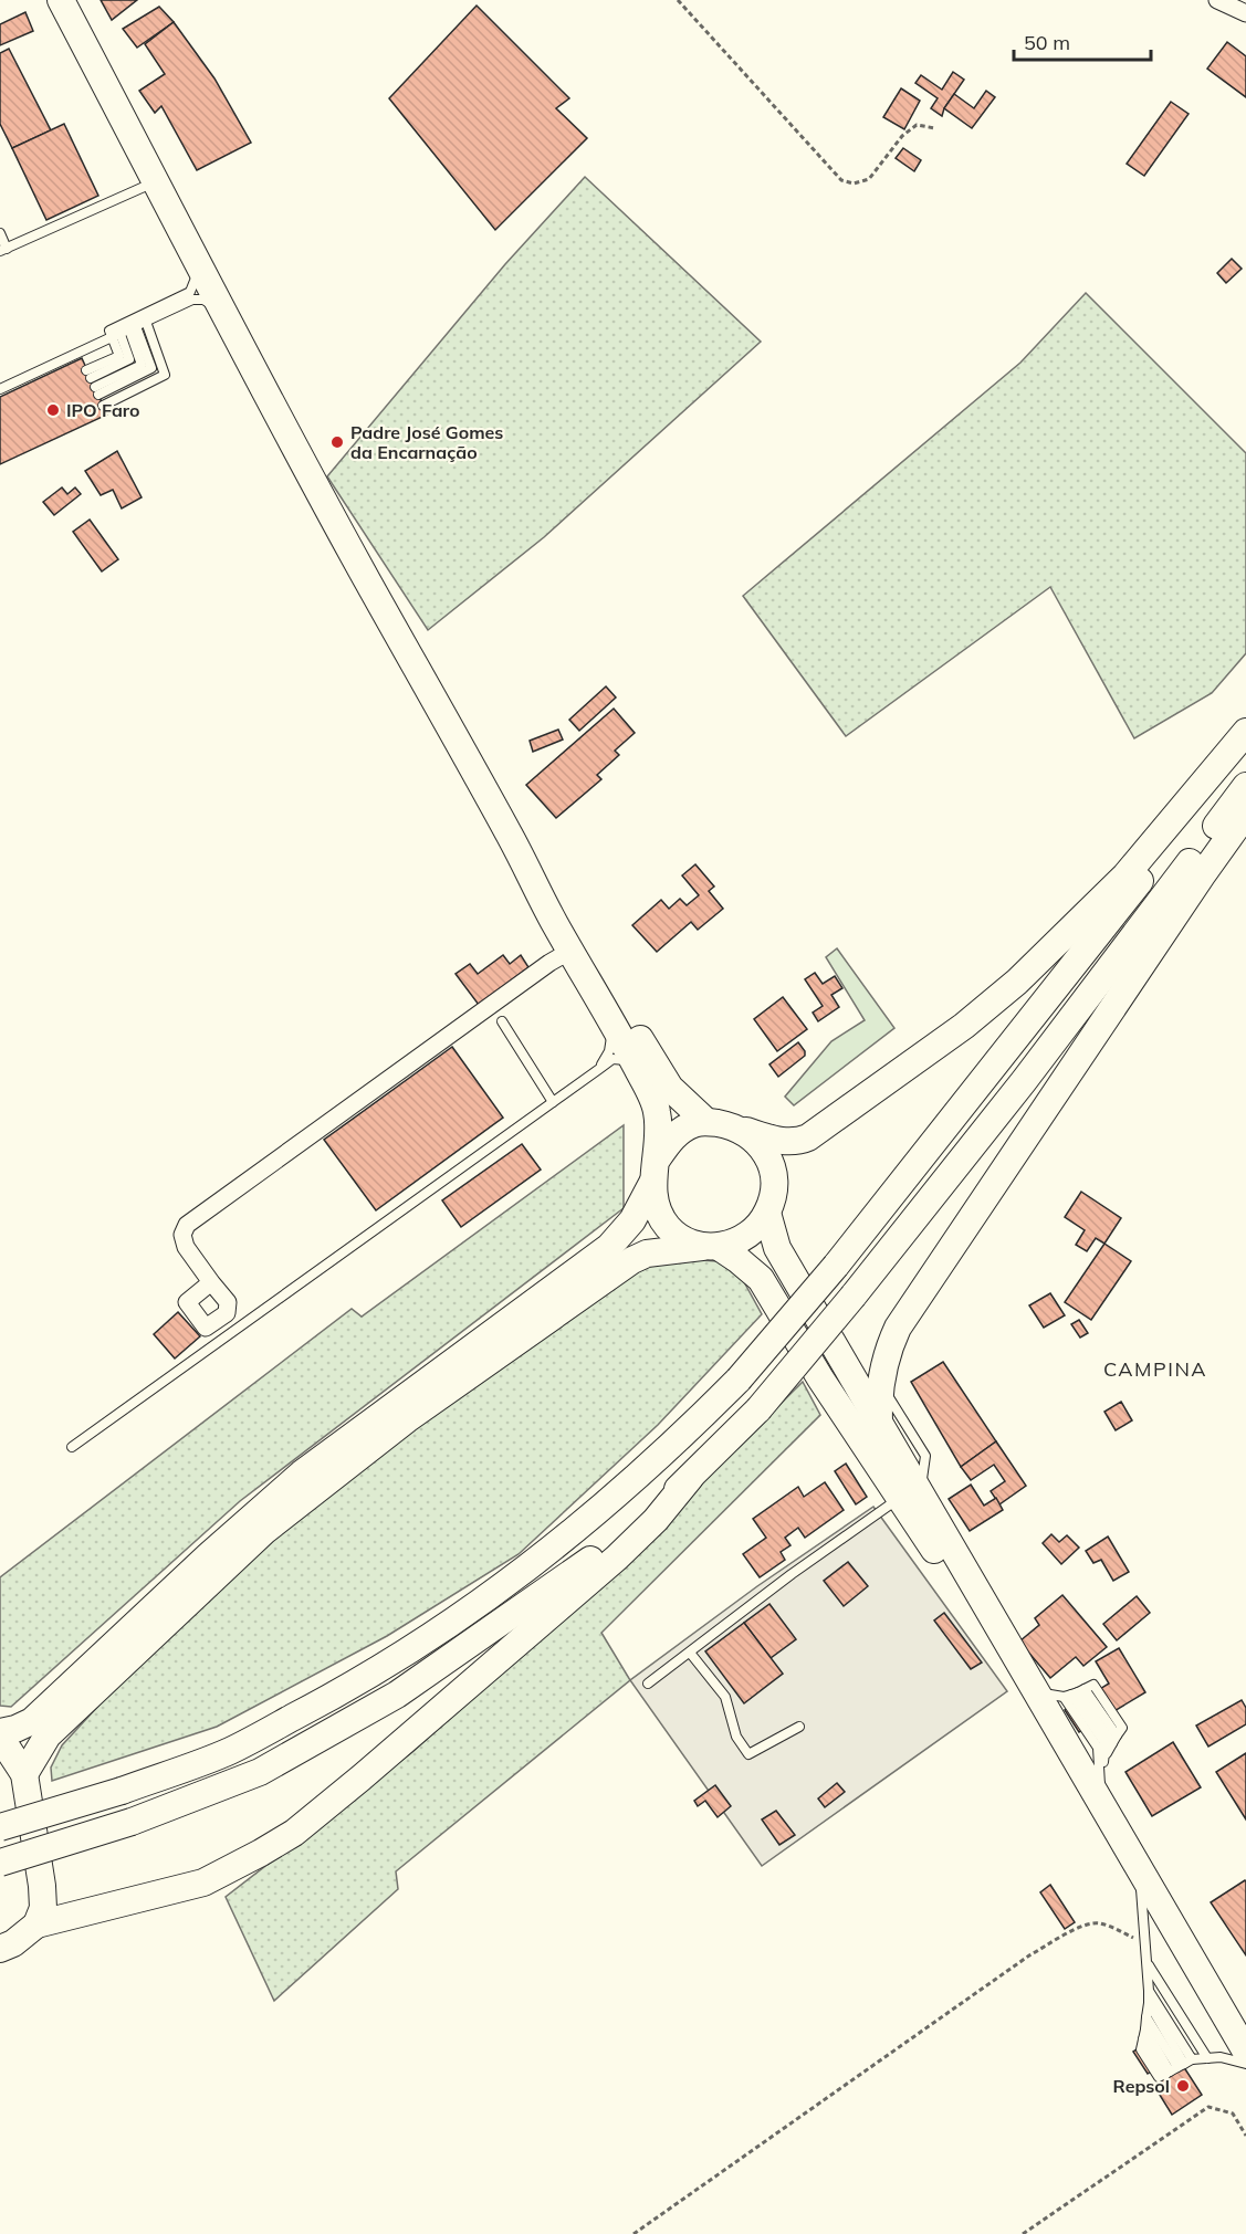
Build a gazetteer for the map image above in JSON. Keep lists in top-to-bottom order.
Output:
{
  "districts": ["CAMPINA"],
  "places": ["IPO Faro", "Padre José Gomes da Encarnação", "Repsol"],
  "scale_bar": "50 m"
}
